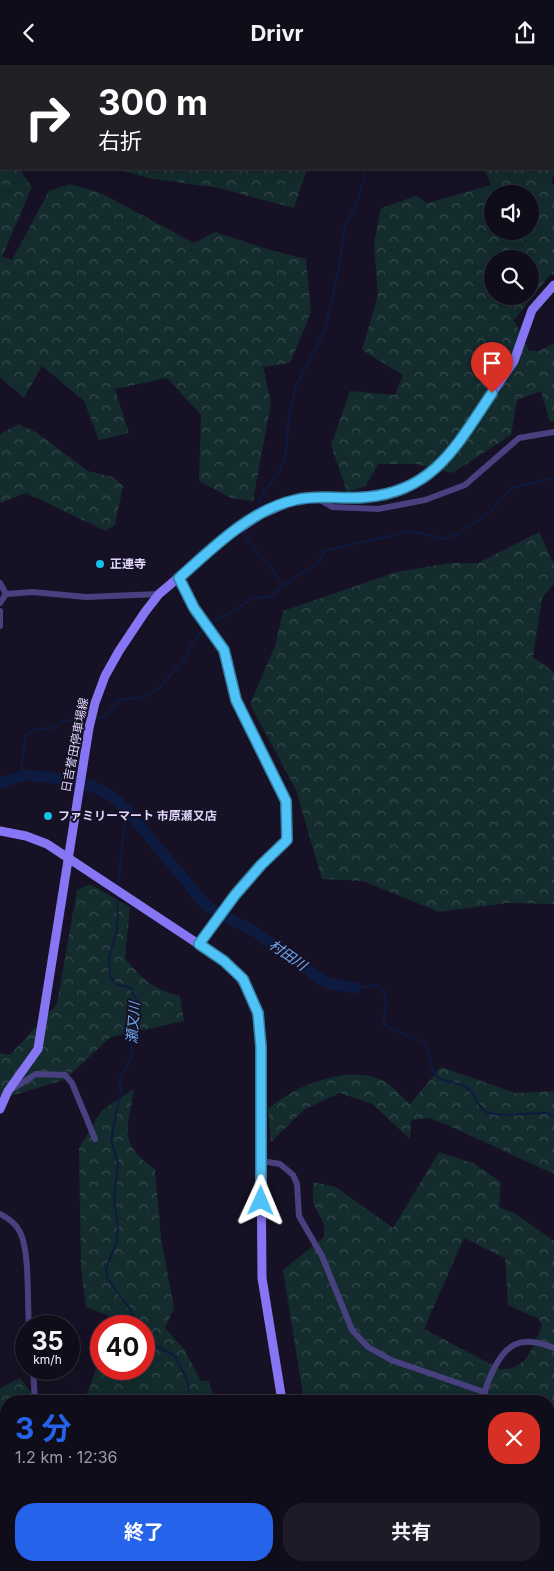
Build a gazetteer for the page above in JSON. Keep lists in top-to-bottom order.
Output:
{
  "streets": {
    "main road": ["日吉誉田停車場線"]
  },
  "water": ["村田川", "瀬又川"],
  "places": ["正連寺", "ファミリーマート 市原瀬又店"],
  "page": {
    "header": "Drivr",
    "turn": ["300 m", "右折"],
    "speed": "35 km/h",
    "limit": "40",
    "heading": ["3 分", "1.2 km · 12:36"],
    "buttons": ["終了", "共有"]
  }
}
